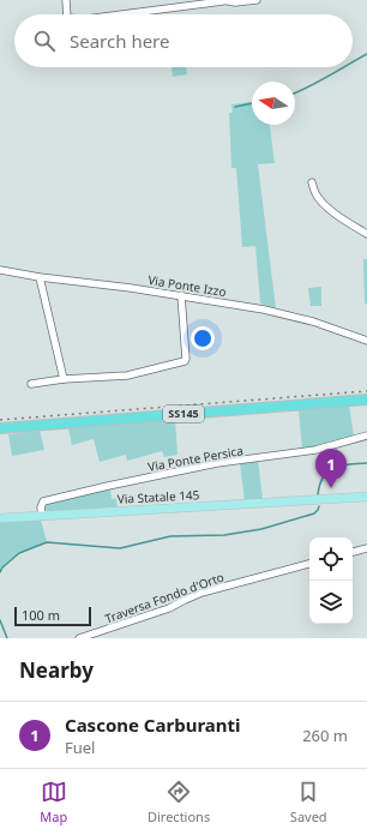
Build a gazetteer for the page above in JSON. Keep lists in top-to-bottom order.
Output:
{
  "streets": {
    "highway": ["SS145"],
    "main road": ["Via Statale 145"],
    "street": ["Via Ponte Izzo", "Via Ponte Persica", "Traversa Fondo d'Orto"]
  },
  "crossings": [
    ["Via Ponte Persica", "Via Statale 145"]
  ],
  "scale_bar": "100 m",
  "north": "left",
  "page": {
    "search": "Search here",
    "pins": "1",
    "scale": "100 m",
    "heading": "Nearby",
    "list": [
      {
        "mark": "1",
        "name": "Cascone Carburanti",
        "note": "Fuel",
        "value": "260 m"
      }
    ],
    "nav": ["Map", "Directions", "Saved"]
  }
}
